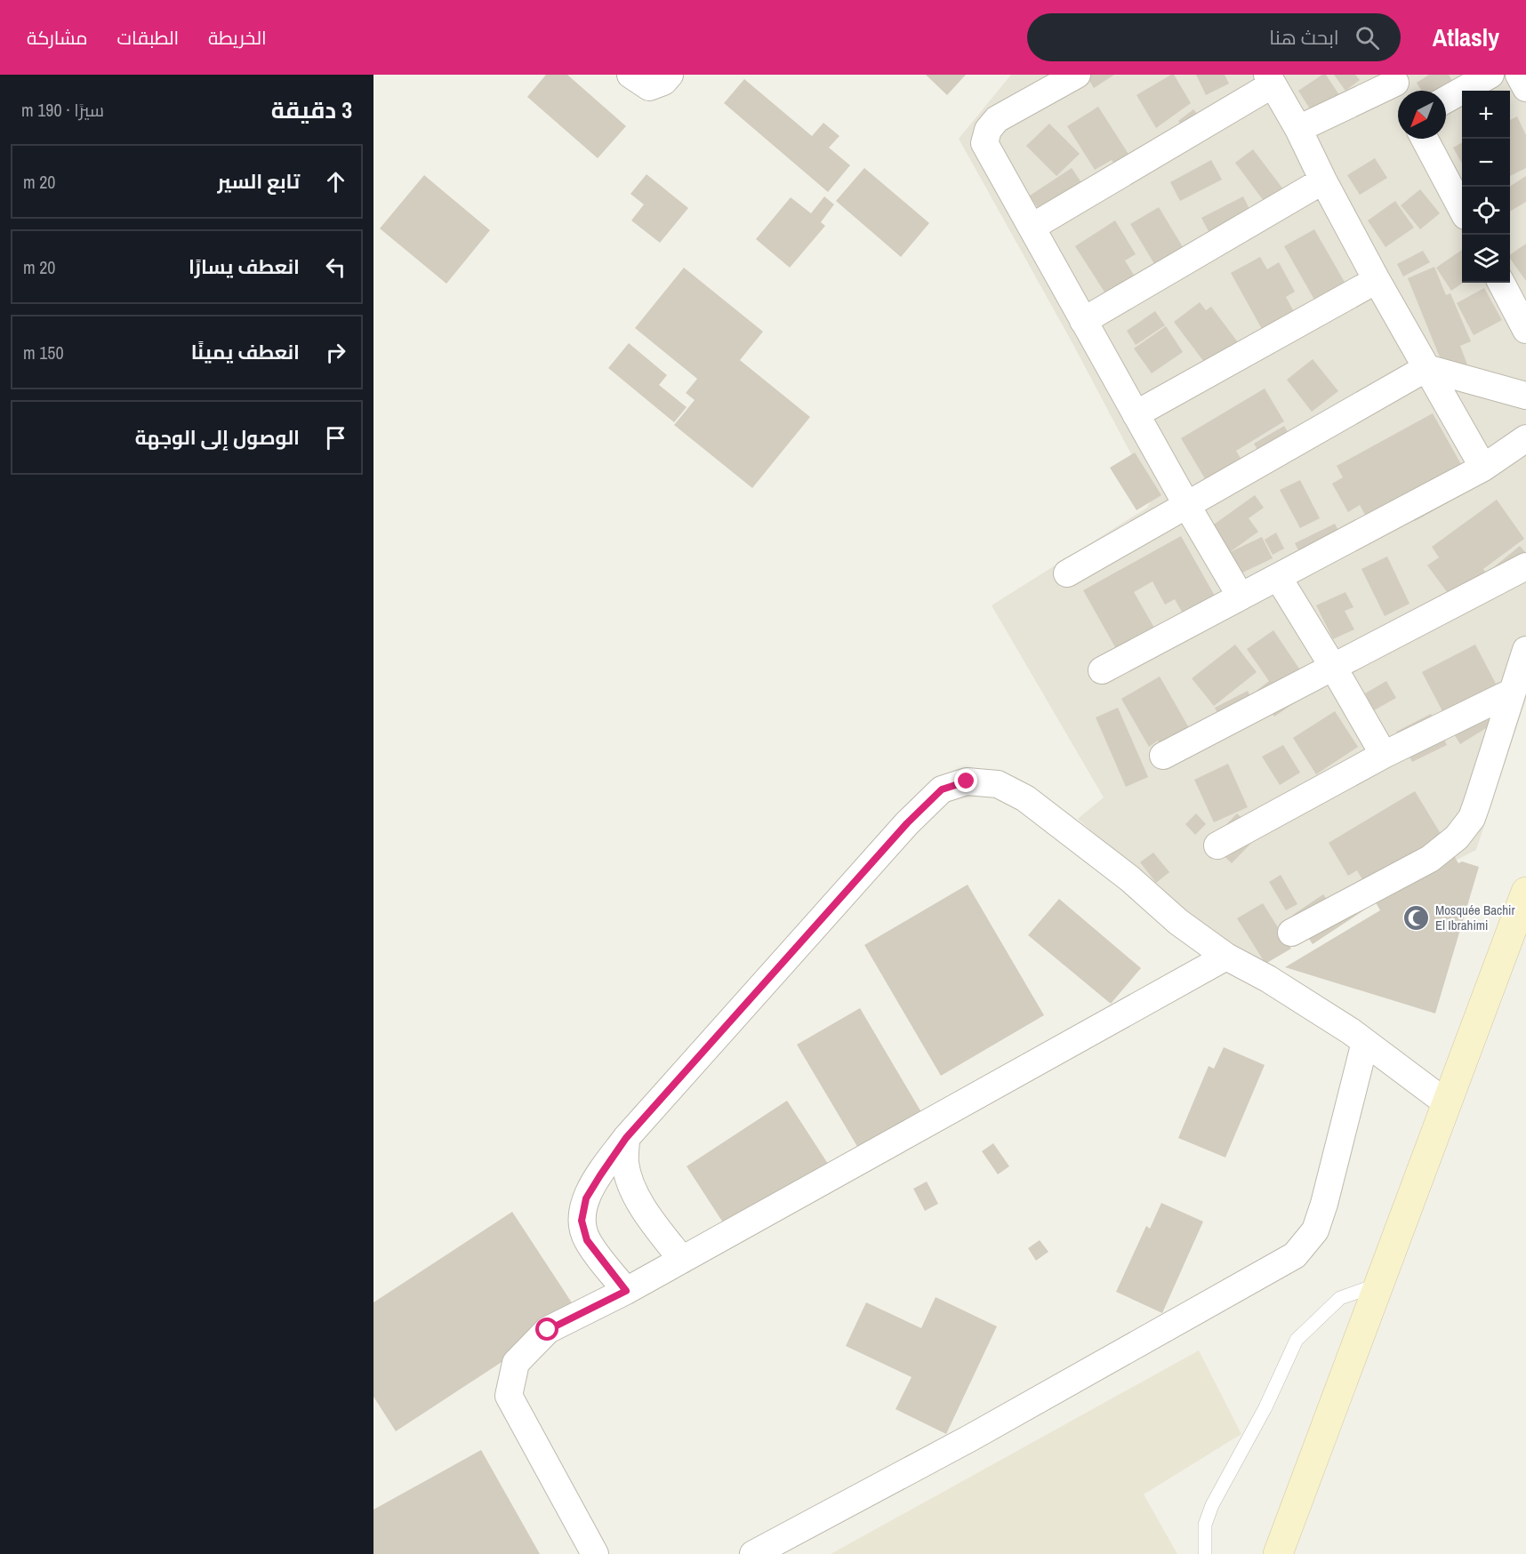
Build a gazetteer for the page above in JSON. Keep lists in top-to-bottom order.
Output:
{
  "places": {
    "mosque": ["Mosquée Bachir El Ibrahimi"]
  },
  "north": "bottom left",
  "page": {
    "header": "Atlasly",
    "search": "ابحث هنا",
    "nav": ["الخريطة", "الطبقات", "مشاركة"],
    "heading": ["3 دقيقة", "سيرًا · 190 m"],
    "map_buttons": ["+", "−"],
    "list": [
      ["تابع السير", "20 m"],
      ["انعطف يسارًا", "20 m"],
      ["انعطف يمينًا", "150 m"],
      "الوصول إلى الوجهة"
    ]
  }
}
